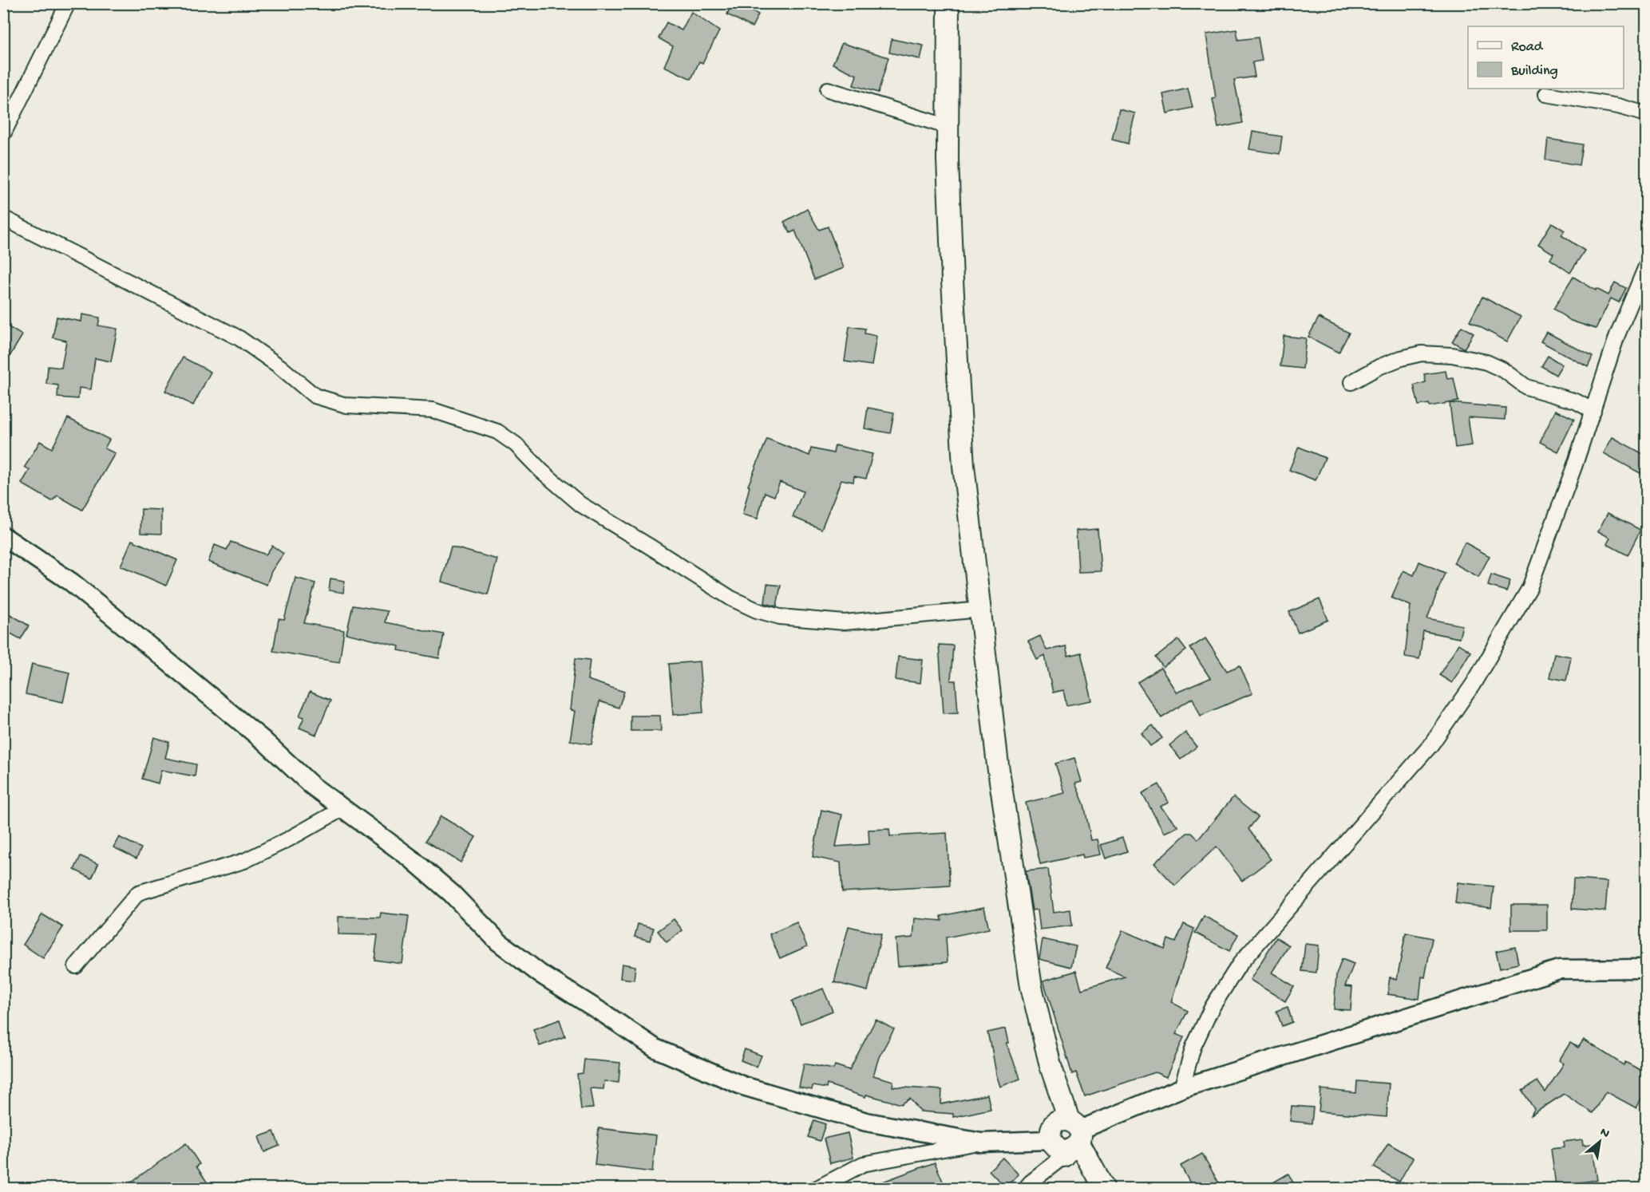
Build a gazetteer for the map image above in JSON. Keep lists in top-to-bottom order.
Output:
{
  "legend": ["Road", "Building"],
  "north": "top right"
}
